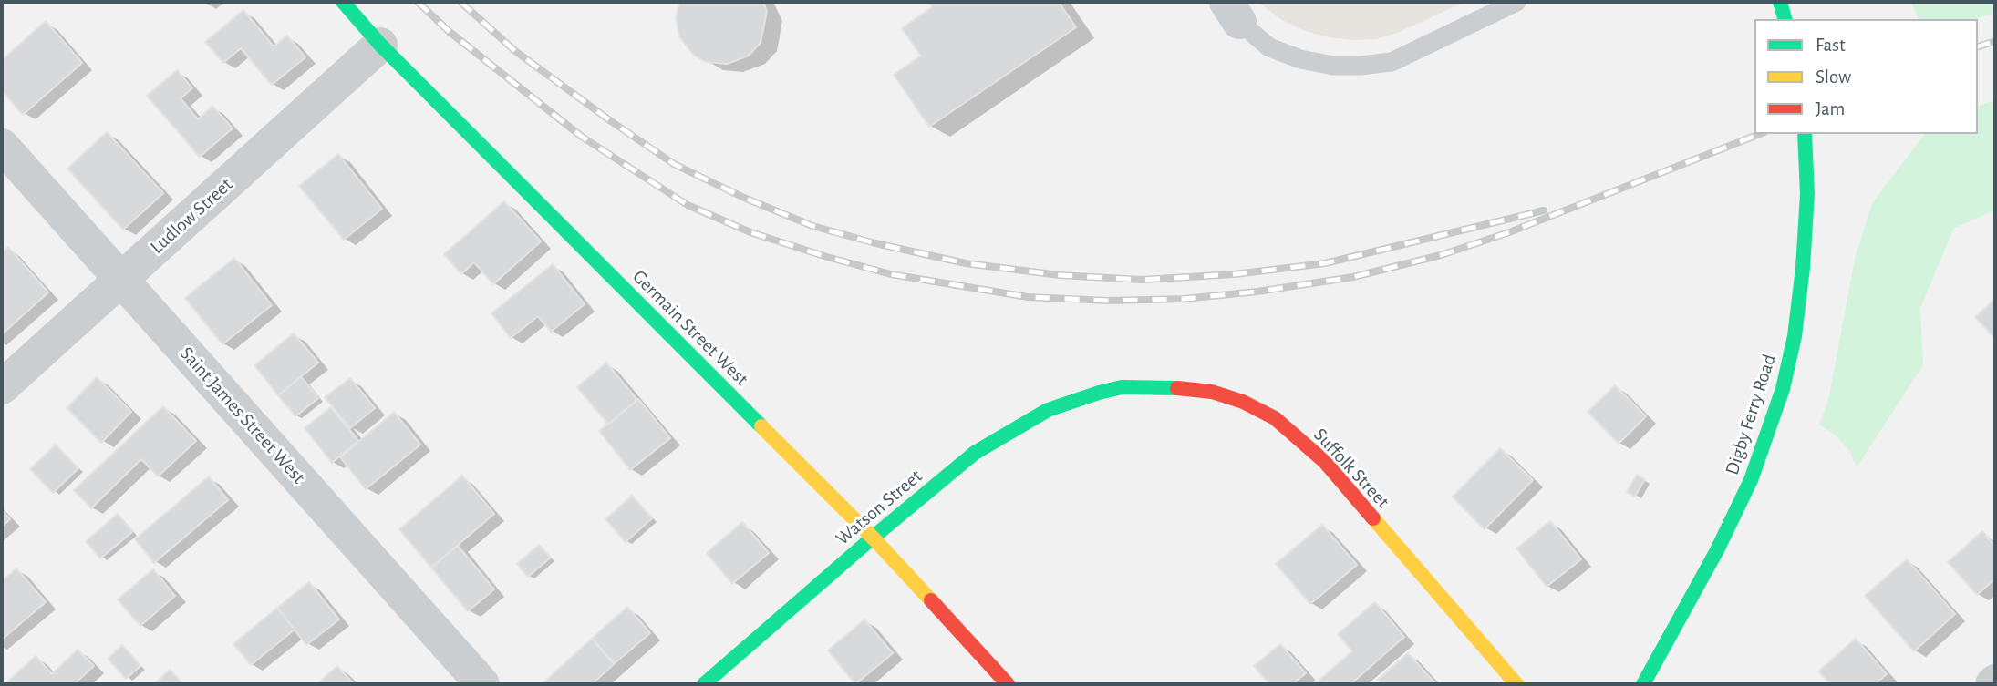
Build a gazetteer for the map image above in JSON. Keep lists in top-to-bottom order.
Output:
{
  "streets": {
    "street": [
      "Ludlow Street",
      "Germain Street West",
      "Digby Ferry Road",
      "Saint James Street West",
      "Suffolk Street",
      "Watson Street"
    ]
  },
  "crossings": [
    ["Ludlow Street", "Germain Street West"],
    ["Ludlow Street", "Saint James Street West"],
    ["Germain Street West", "Watson Street"],
    ["Suffolk Street", "Watson Street"]
  ],
  "legend": ["Fast", "Slow", "Jam"]
}
